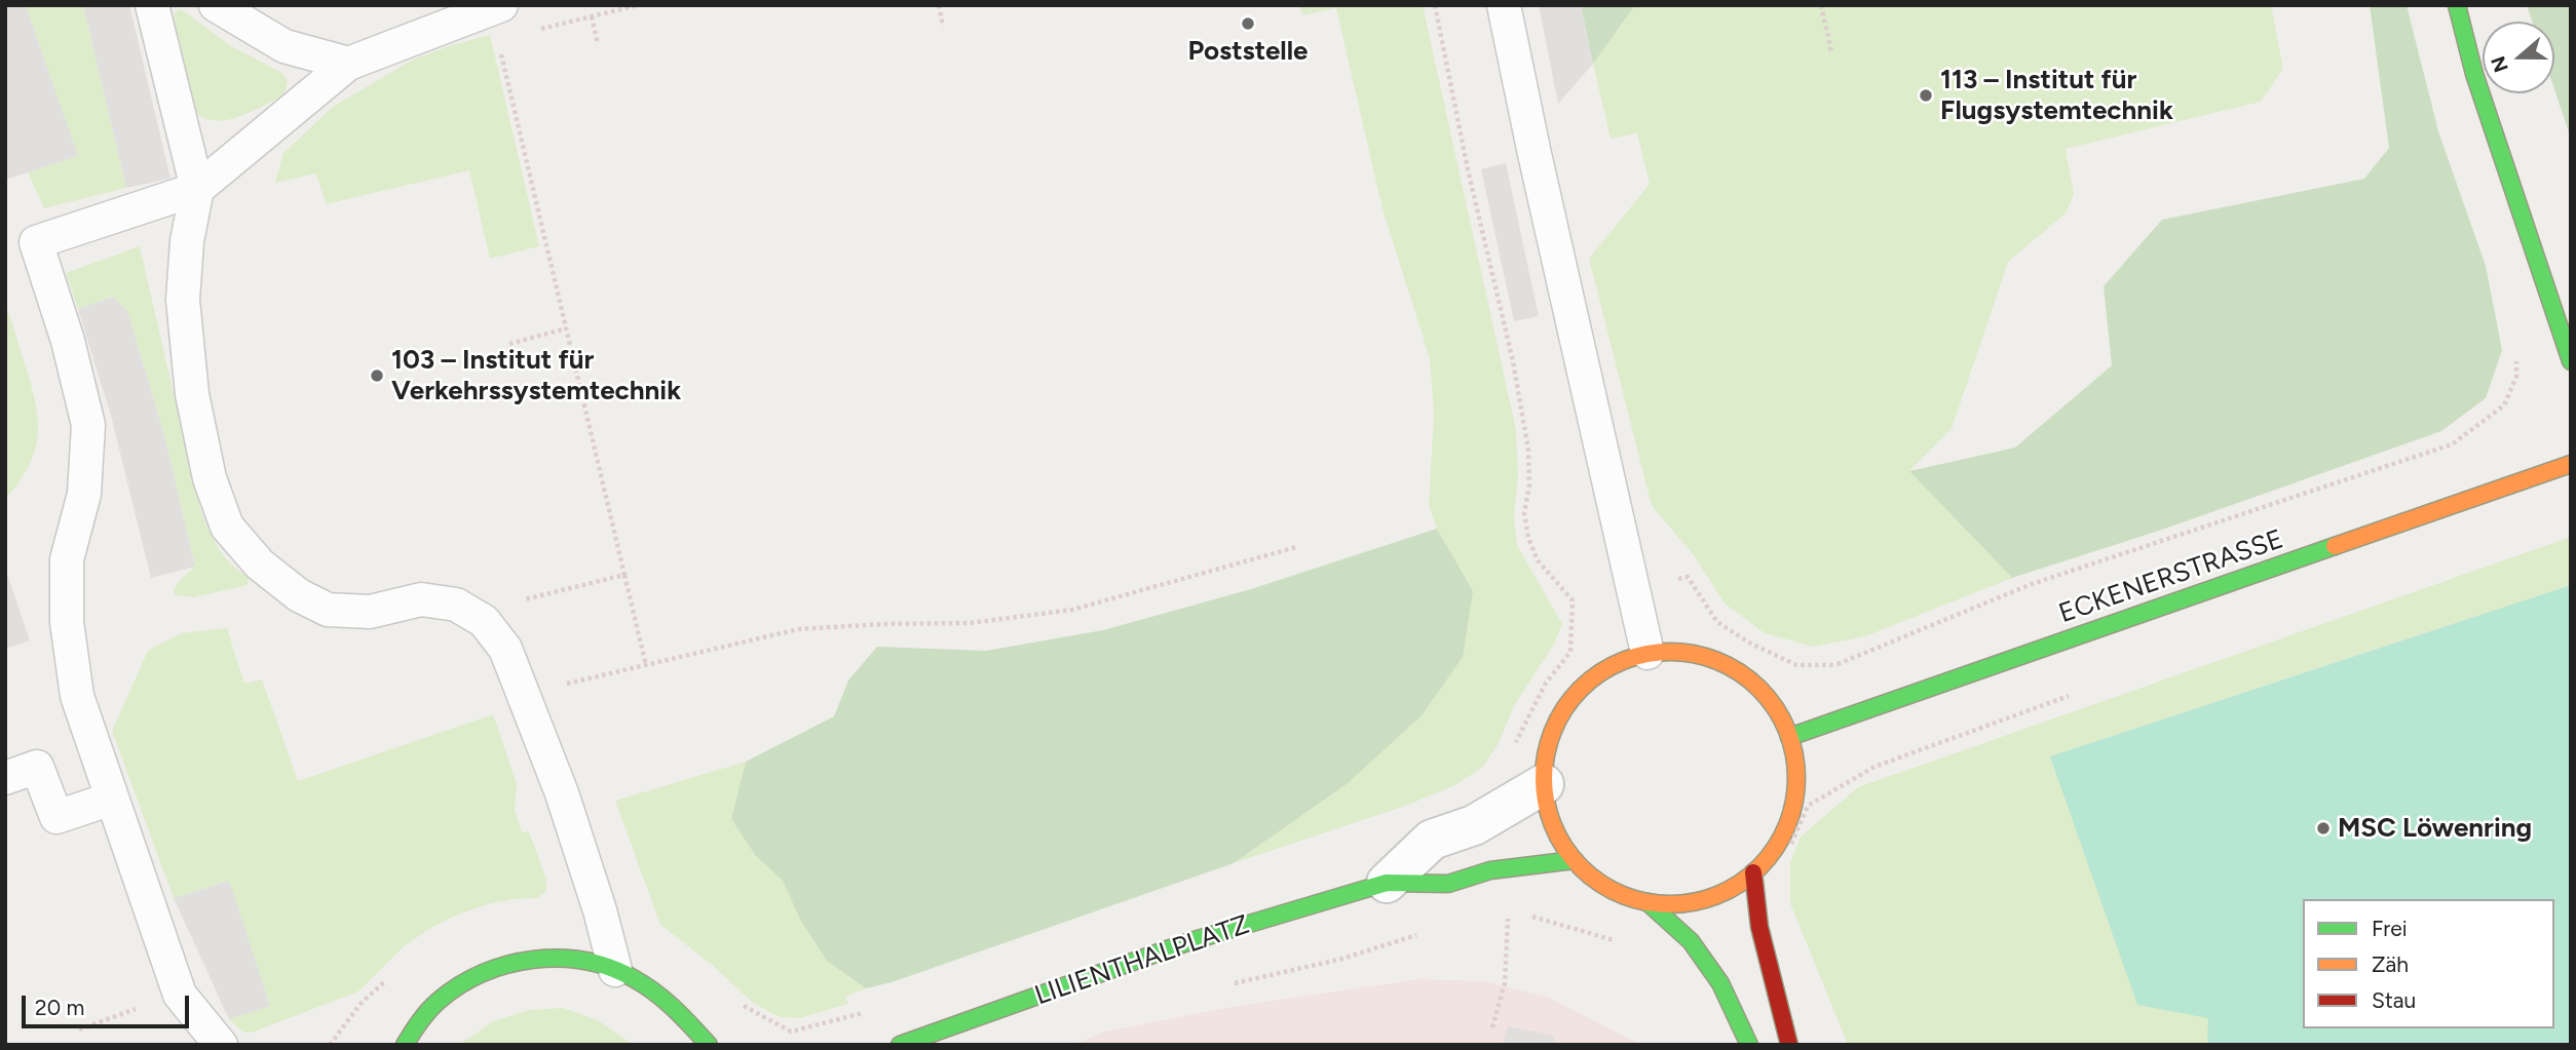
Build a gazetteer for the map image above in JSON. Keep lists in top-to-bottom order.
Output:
{
  "streets": {
    "main road": ["ECKENERSTRASSE", "LILIENTHALPLATZ"]
  },
  "crossings": [
    ["ECKENERSTRASSE", "LILIENTHALPLATZ"]
  ],
  "places": [
    "Poststelle",
    "113 – Institut für Flugsystemtechnik",
    "103 – Institut für Verkehrssystemtechnik",
    "MSC Löwenring"
  ],
  "legend": ["Frei", "Zäh", "Stau"],
  "scale_bar": "20 m",
  "north": "left"
}
